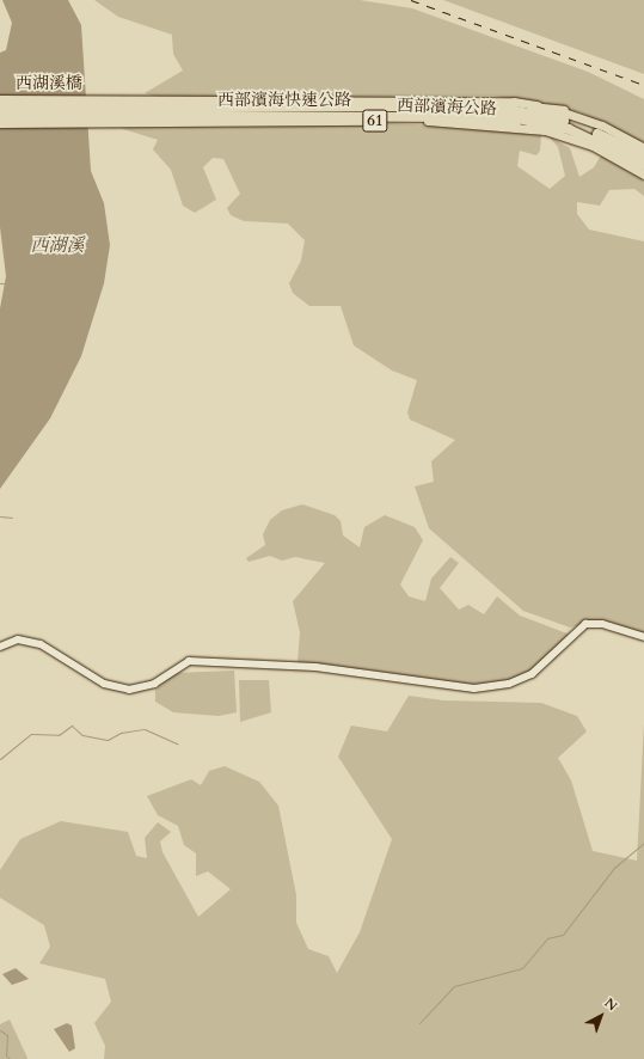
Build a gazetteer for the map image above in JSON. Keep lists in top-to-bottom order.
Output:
{
  "streets": {
    "highway": ["西部濱海快速公路", "61"],
    "main road": ["西湖溪橋", "西部濱海公路"]
  },
  "crossings": [
    ["西湖溪橋", "西部濱海快速公路"],
    ["西湖溪橋", "西部濱海公路"],
    ["西湖溪橋", "61"],
    ["西部濱海快速公路", "西部濱海公路"],
    ["西部濱海快速公路", "61"],
    ["西部濱海公路", "61"]
  ],
  "water": ["西湖溪"],
  "north": "top right"
}
